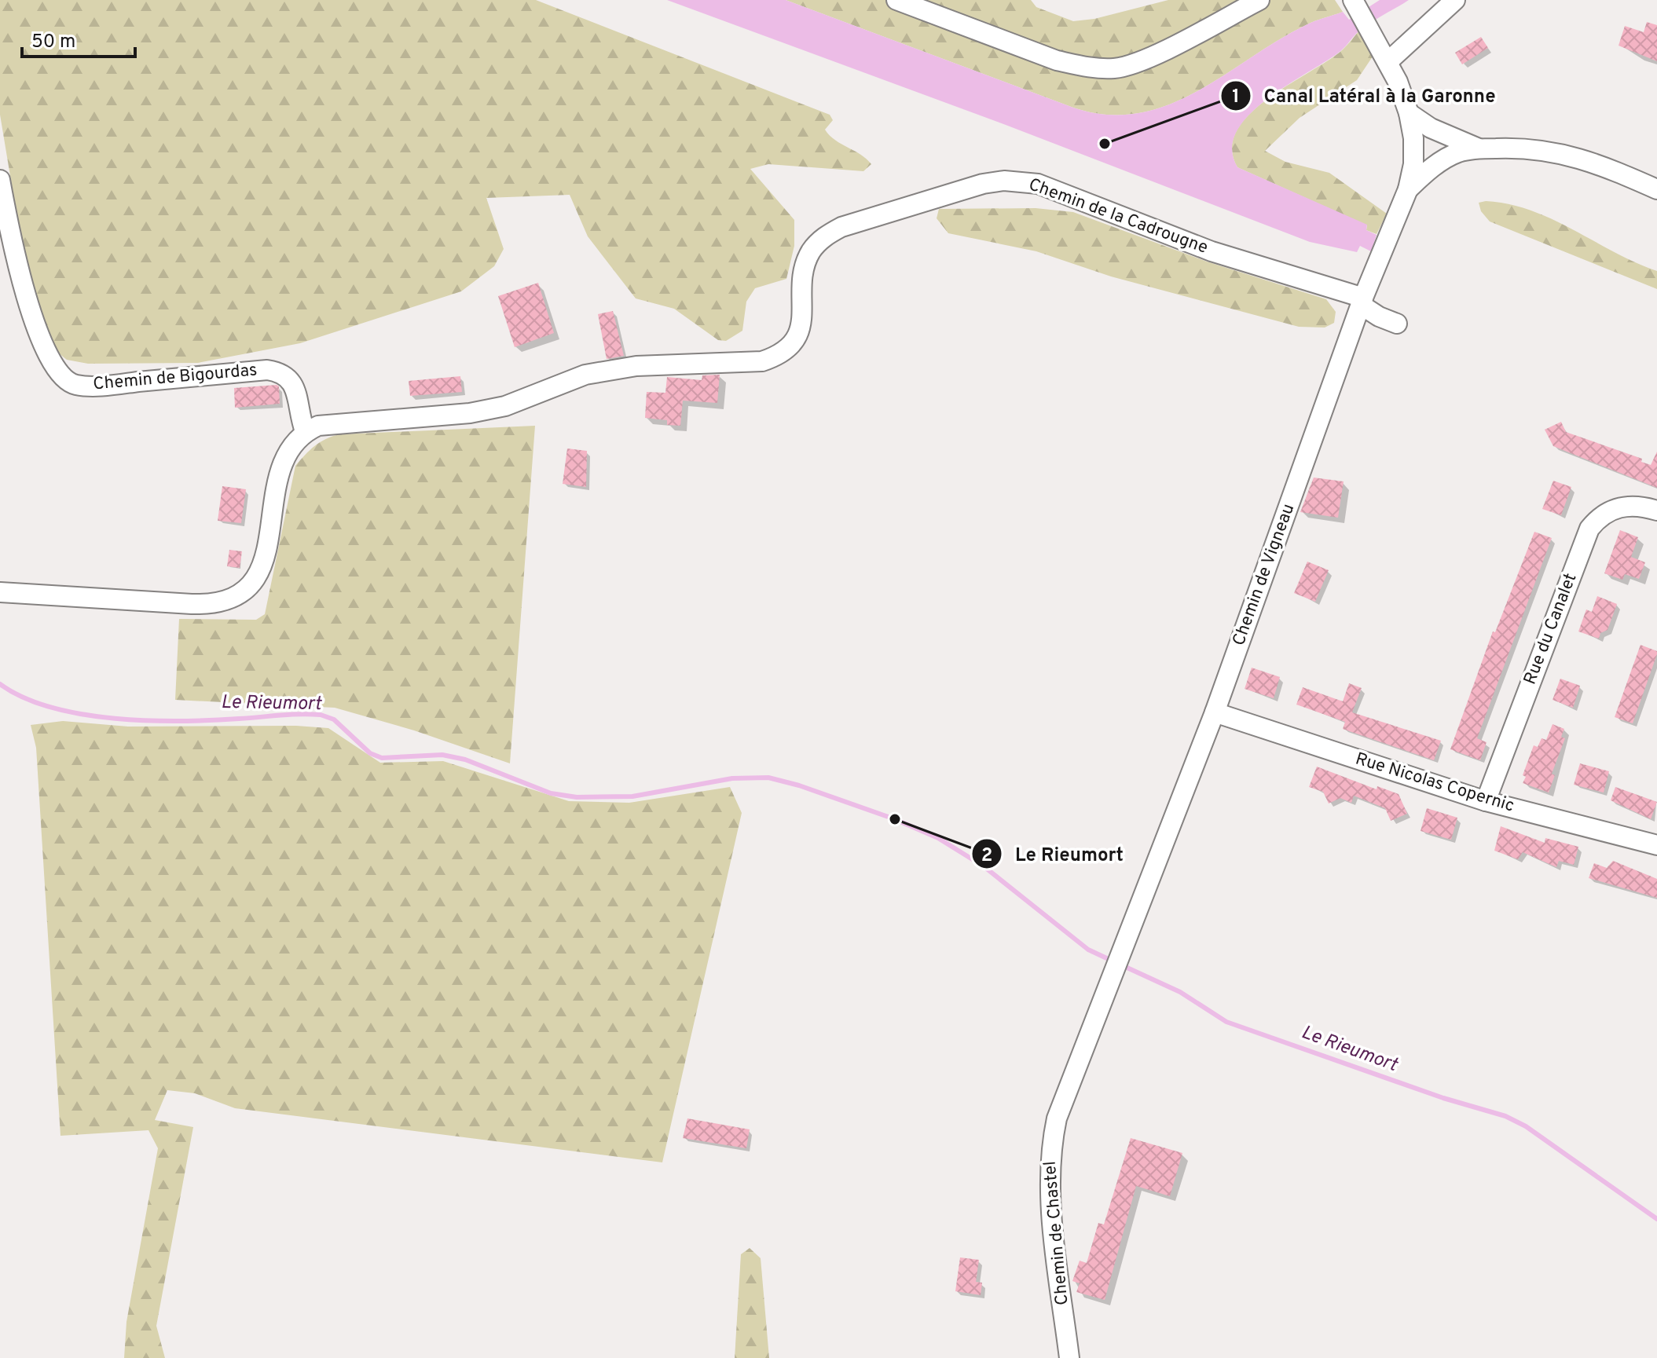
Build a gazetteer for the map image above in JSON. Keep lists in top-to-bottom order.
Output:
{
  "streets": {
    "street": [
      "Chemin de la Cadrougne",
      "Chemin de Bigourdas",
      "Chemin de Vigneau",
      "Rue du Canalet",
      "Rue Nicolas Copernic",
      "Chemin de Chastel"
    ]
  },
  "crossings": [
    ["Chemin de la Cadrougne", "Chemin de Bigourdas"],
    ["Chemin de la Cadrougne", "Chemin de Vigneau"],
    ["Chemin de Vigneau", "Rue Nicolas Copernic"],
    ["Chemin de Vigneau", "Chemin de Chastel"],
    ["Rue du Canalet", "Rue Nicolas Copernic"]
  ],
  "water": ["Le Rieumort"],
  "places": ["Canal Latéral à la Garonne", "Le Rieumort"],
  "scale_bar": "50 m"
}
